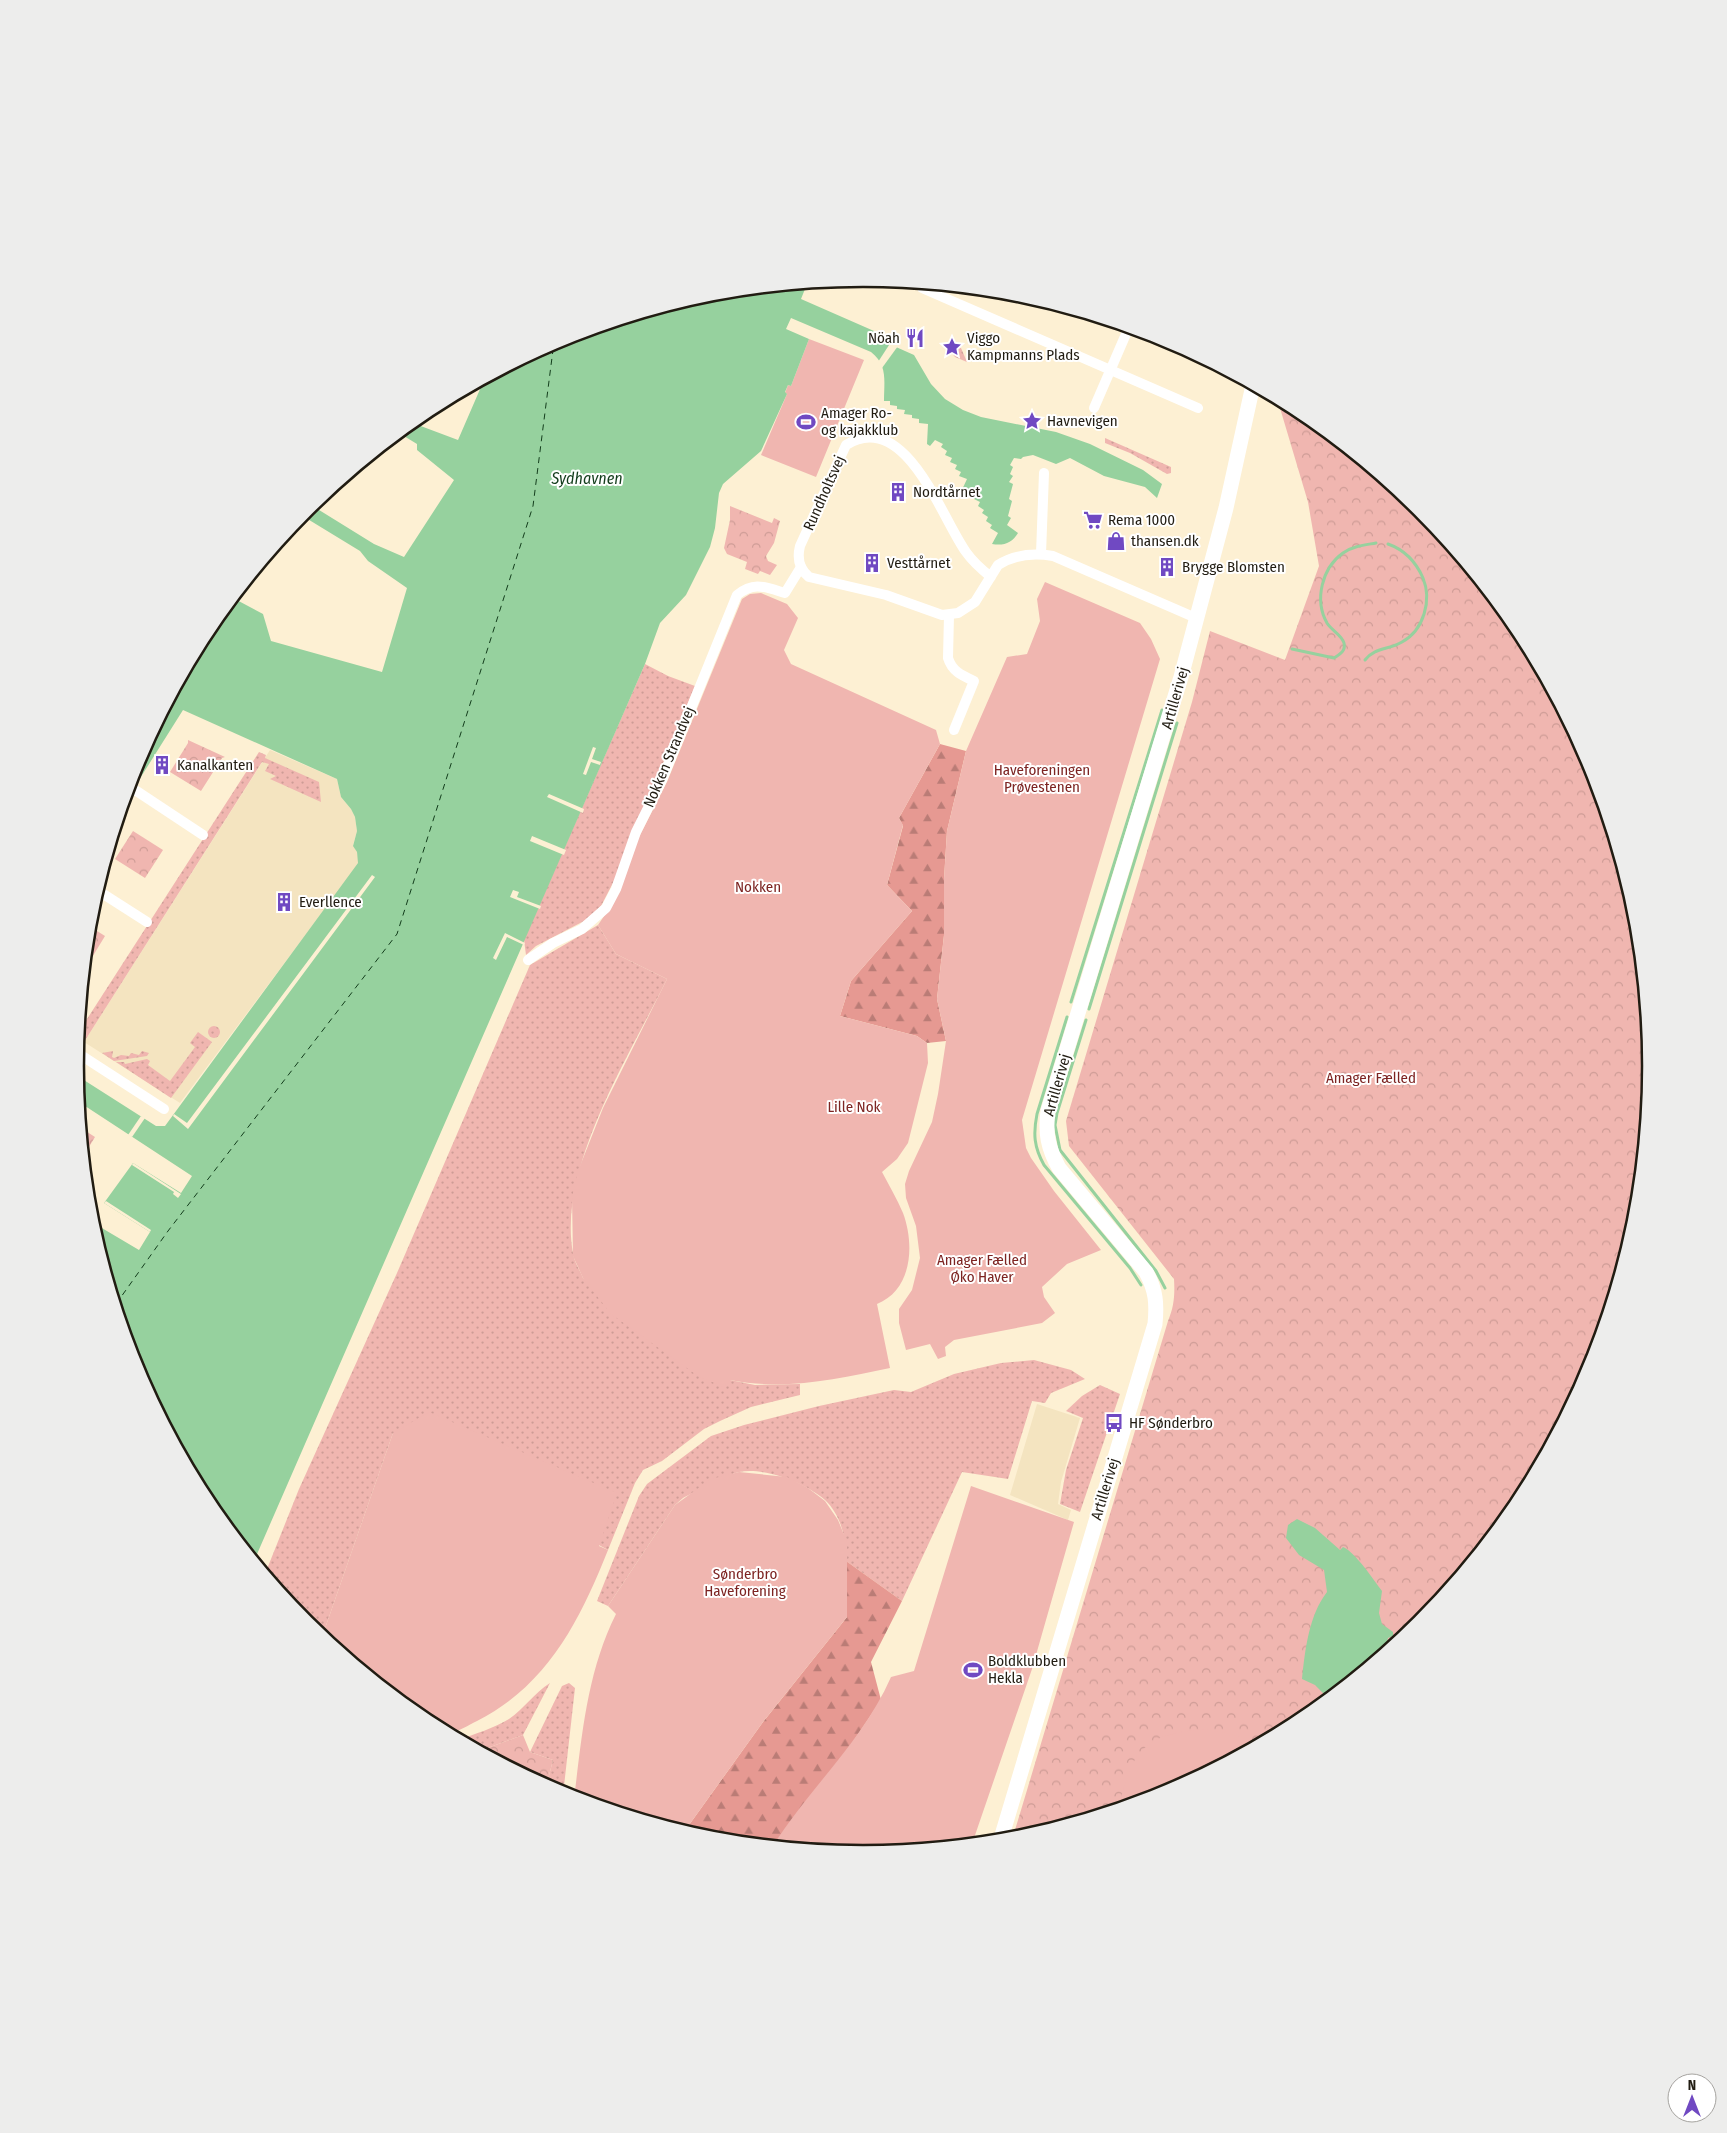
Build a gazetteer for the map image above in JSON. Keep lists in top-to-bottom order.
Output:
{
  "streets": {
    "street": ["Rundholtsvej", "Artillerivej", "Nokken Strandvej"]
  },
  "crossings": [
    ["Rundholtsvej", "Nokken Strandvej"]
  ],
  "water": ["Sydhavnen"],
  "parks": [
    "Haveforeningen Prøvestenen",
    "Nokken",
    "Amager Fælled",
    "Lille Nok",
    "Amager Fælled Øko Haver",
    "Sønderbro Haveforening"
  ],
  "places": {
    "restaurant": ["Nöah"],
    "place": ["Viggo Kampmanns Plads", "Havnevigen"],
    "sports": ["Amager Ro- og kajakklub", "Boldklubben Hekla"],
    "building": [
      "Nordtårnet",
      "Vesttårnet",
      "Brygge Blomsten",
      "Kanalkanten",
      "Everllence"
    ],
    "supermarket": ["Rema 1000"],
    "shop": ["thansen.dk"],
    "bus stop": ["HF Sønderbro"]
  },
  "north": "top"
}
